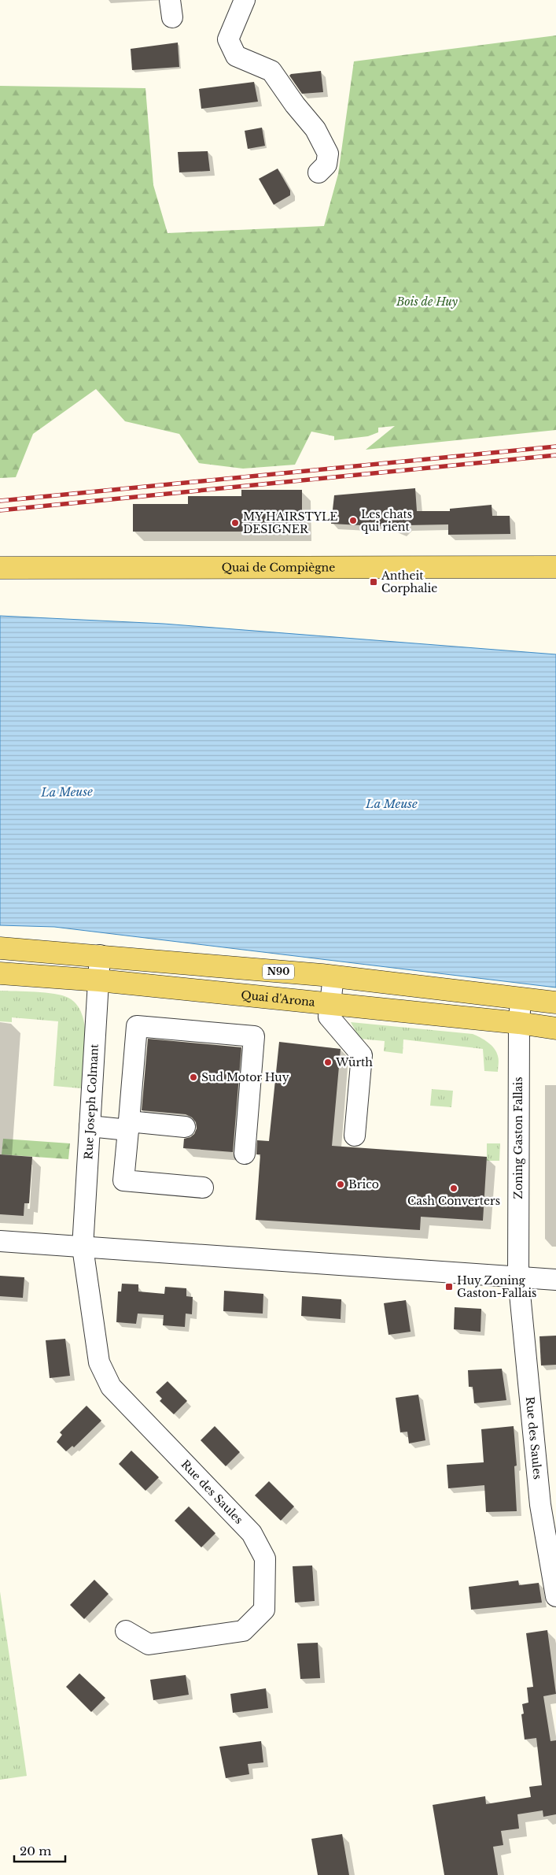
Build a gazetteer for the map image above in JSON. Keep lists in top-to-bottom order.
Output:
{
  "streets": {
    "main road": ["Quai de Compiègne", "N90", "Quai d'Arona"],
    "street": ["Rue Joseph Colmant", "Zoning Gaston Fallais", "Rue des Saules"]
  },
  "crossings": [
    ["N90", "Rue Joseph Colmant"],
    ["N90", "Zoning Gaston Fallais"],
    ["Quai d'Arona", "Rue Joseph Colmant"],
    ["Quai d'Arona", "Zoning Gaston Fallais"],
    ["Rue Joseph Colmant", "Rue des Saules"],
    ["Zoning Gaston Fallais", "Rue des Saules"]
  ],
  "water": ["La Meuse"],
  "parks": ["Bois de Huy"],
  "places": {
    "other": [
      "Les chats qui rient",
      "MY HAIRSTYLE DESIGNER",
      "Würth",
      "Sud Motor Huy",
      "Brico",
      "Cash Converters"
    ],
    "transit": ["Antheit Corphalie", "Huy Zoning Gaston-Fallais"]
  },
  "scale_bar": "20 m"
}
